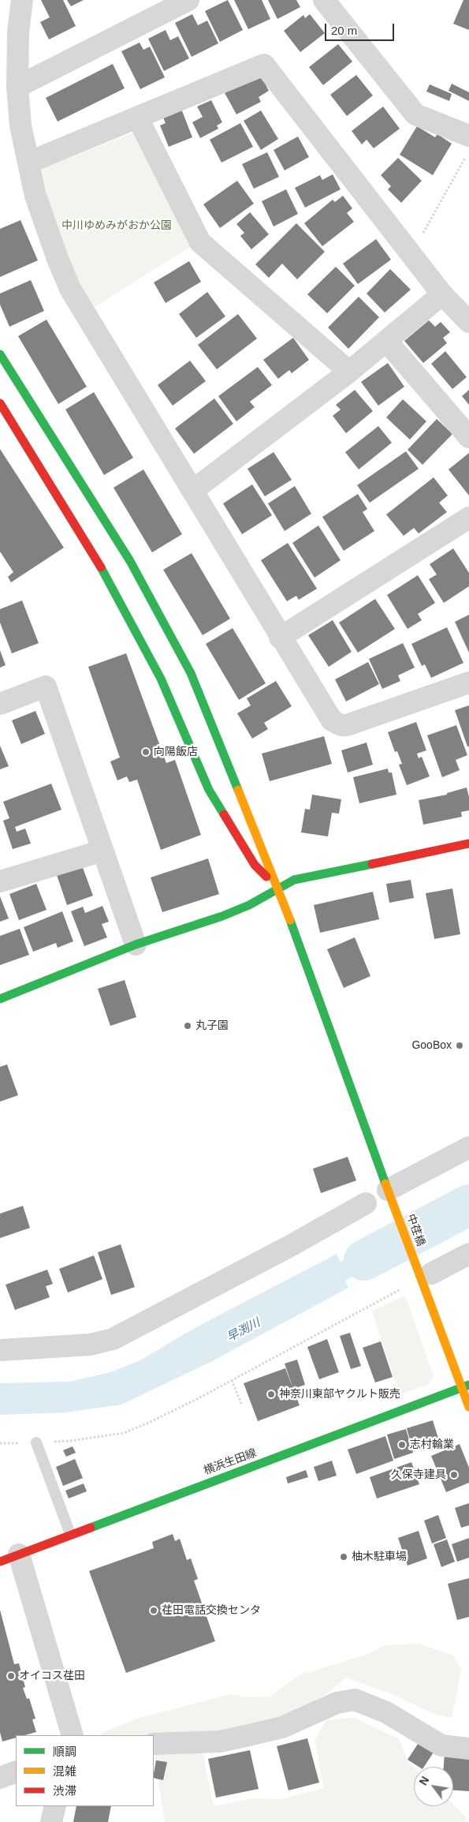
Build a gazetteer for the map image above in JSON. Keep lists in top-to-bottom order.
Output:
{
  "streets": {
    "street": ["中荏橋", "横浜生田線"]
  },
  "crossings": [
    ["中荏橋", "横浜生田線"]
  ],
  "water": ["早渕川"],
  "parks": ["中川ゆめみがおか公園"],
  "places": [
    "向陽飯店",
    "丸子園",
    "GooBox",
    "神奈川東部ヤクルト販売",
    "志村輪業",
    "久保寺建具",
    "柚木駐車場",
    "荏田電話交換センタ",
    "オイコス荏田"
  ],
  "legend": ["順調", "混雑", "渋滞"],
  "scale_bar": "20 m",
  "north": "top left"
}
